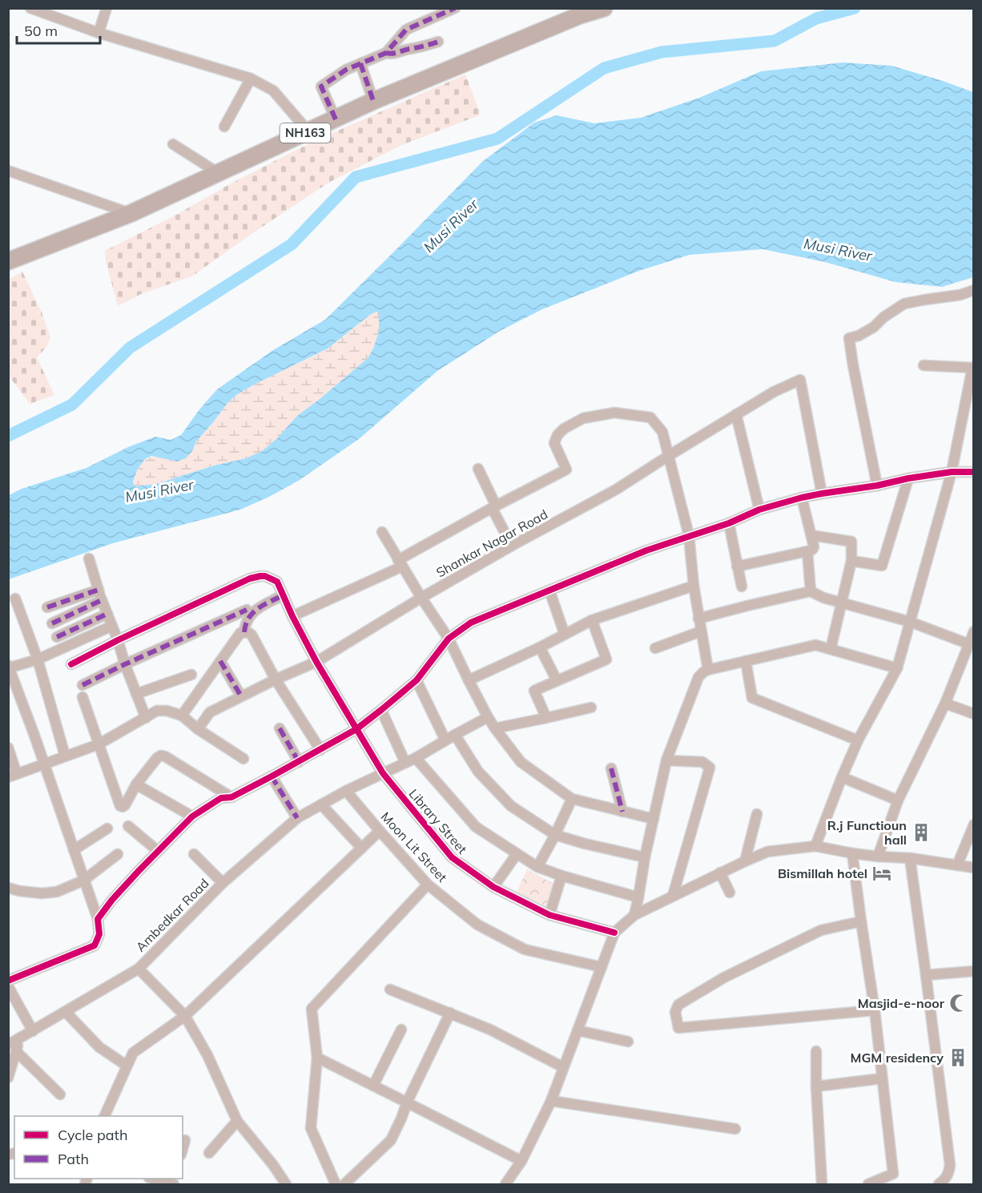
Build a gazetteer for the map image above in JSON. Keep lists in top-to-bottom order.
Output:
{
  "streets": {
    "highway": ["NH163"],
    "street": [
      "Shankar Nagar Road",
      "Library Street",
      "Moon Lit Street",
      "Ambedkar Road"
    ]
  },
  "crossings": [
    ["Shankar Nagar Road", "Library Street"],
    ["Library Street", "Ambedkar Road"],
    ["Moon Lit Street", "Ambedkar Road"]
  ],
  "water": ["Musi River"],
  "places": {
    "building": ["R.j Functioun hall", "MGM residency"],
    "hotel": ["Bismillah hotel"],
    "mosque": ["Masjid-e-noor"]
  },
  "legend": ["Cycle path", "Path"],
  "scale_bar": "50 m"
}
